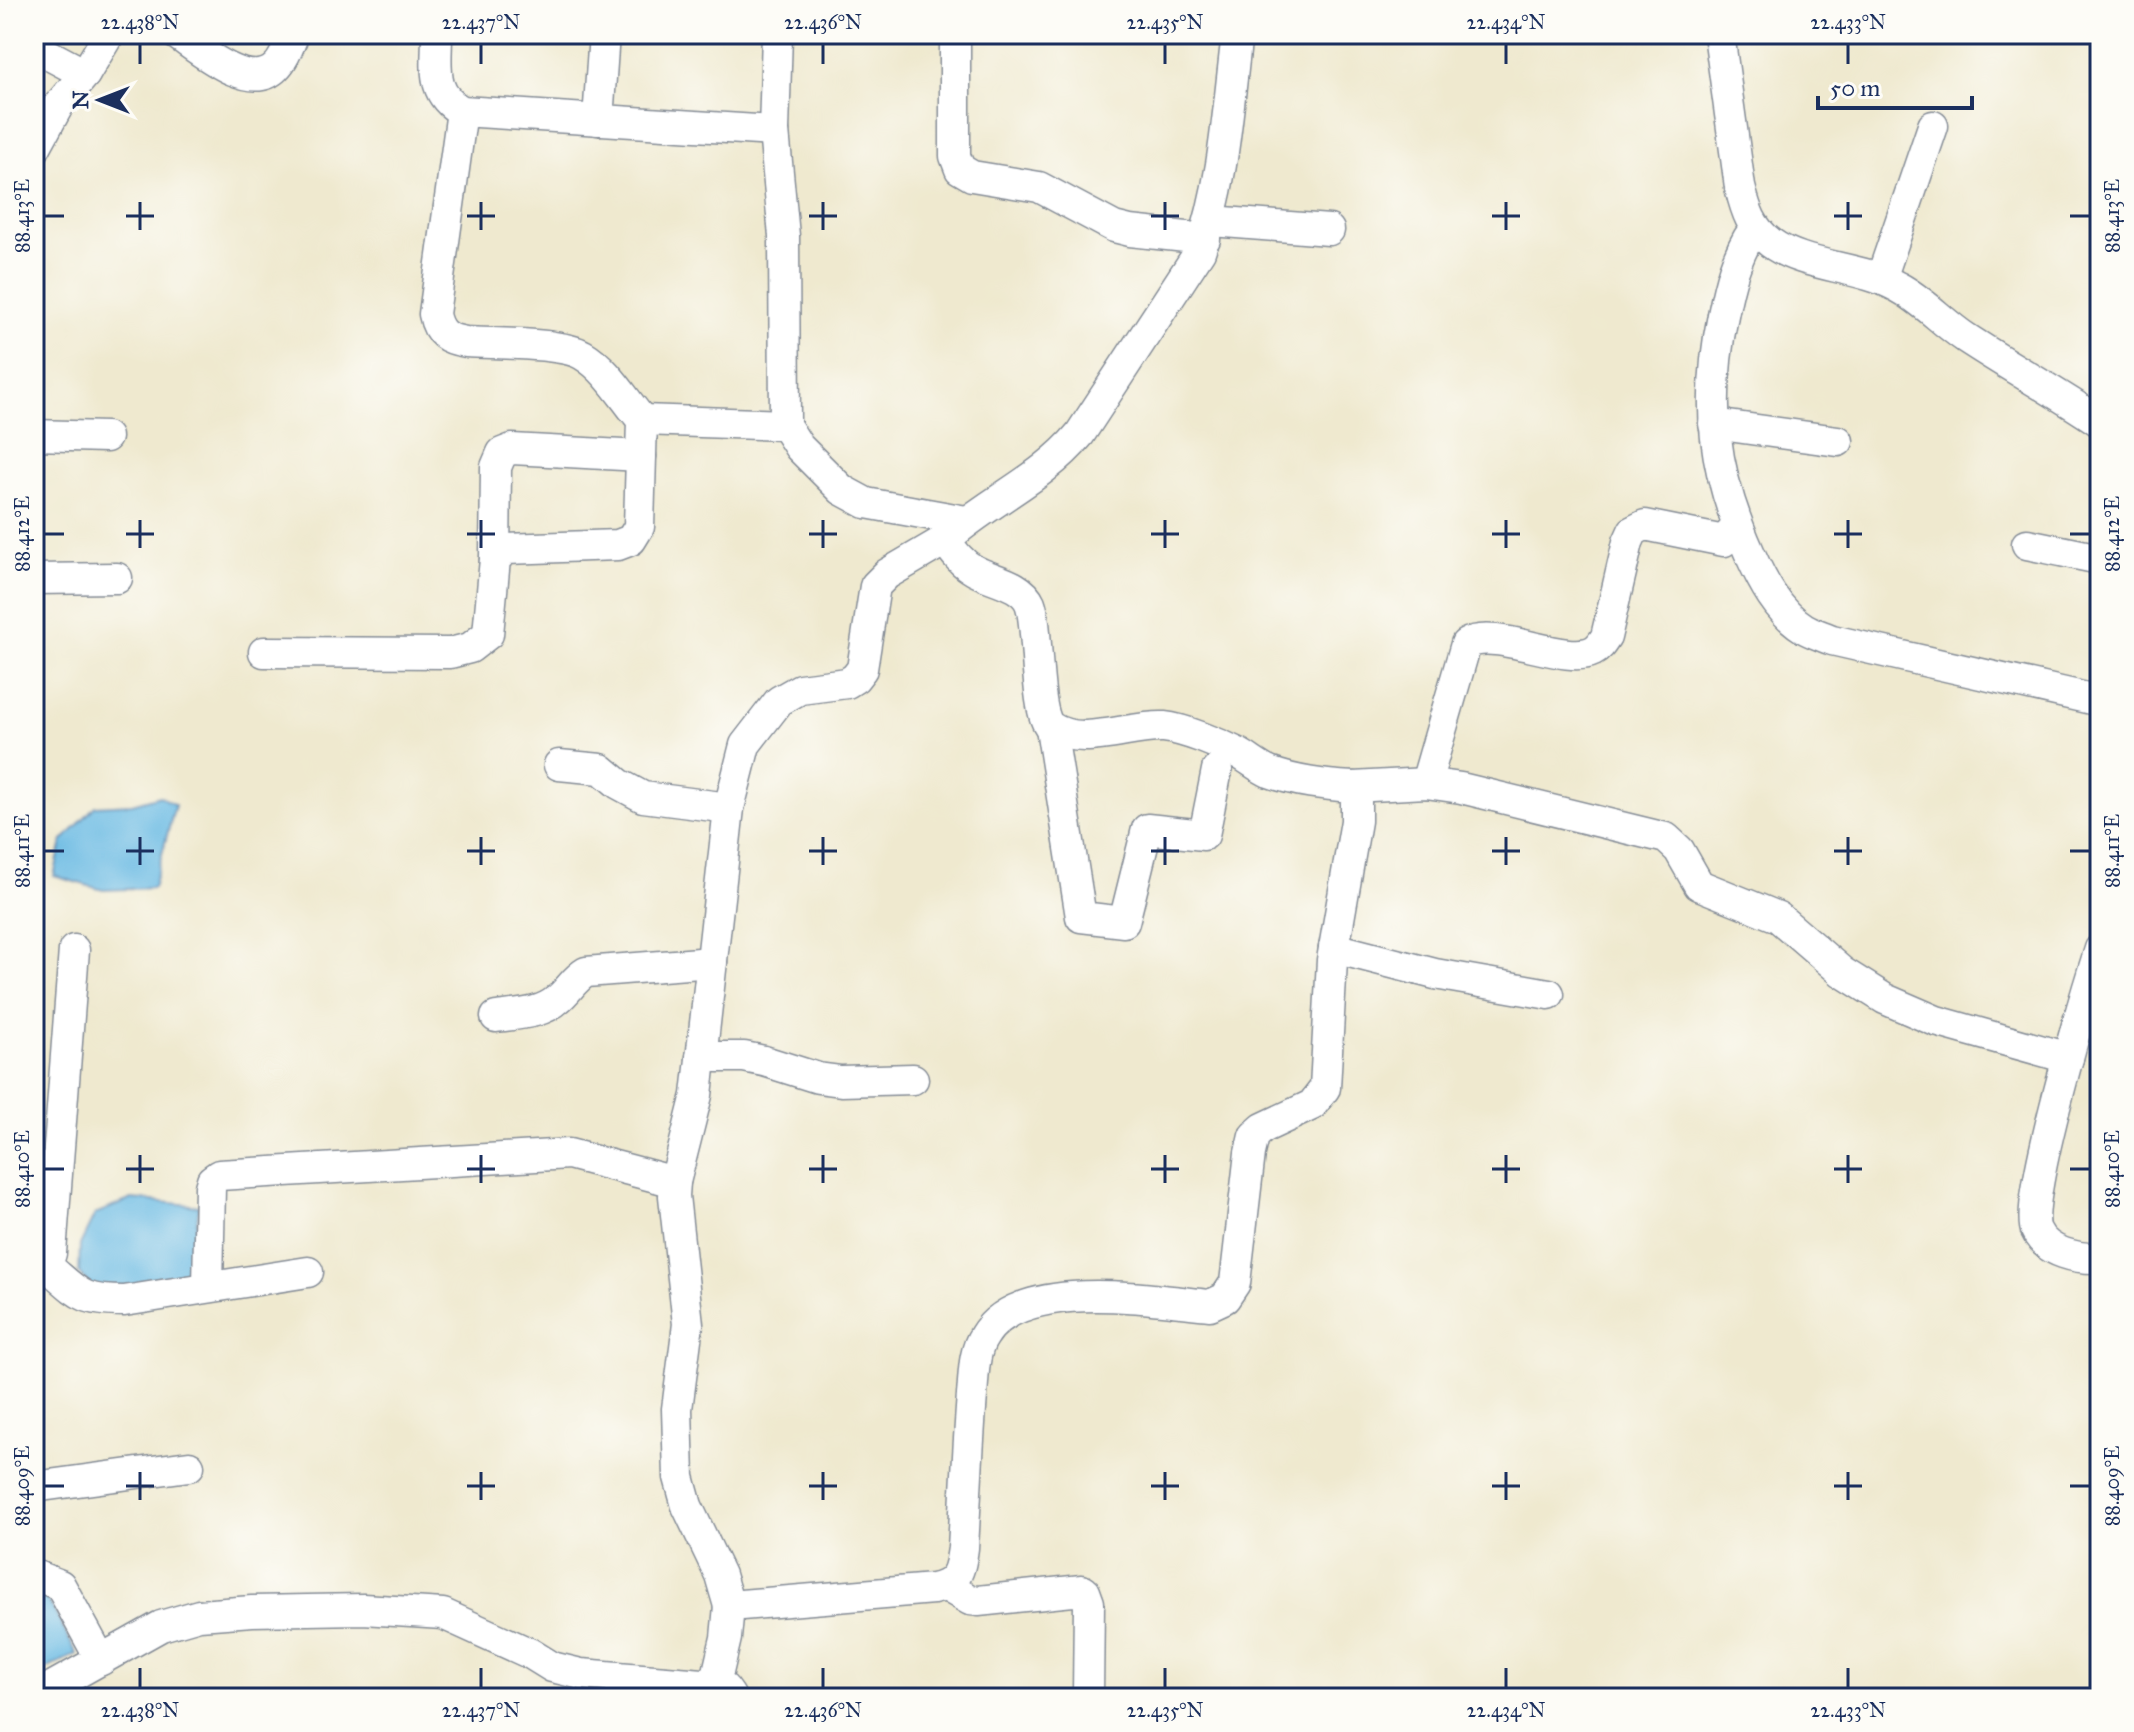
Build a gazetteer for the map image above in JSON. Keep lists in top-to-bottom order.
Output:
{
  "scale_bar": "50 m",
  "north": "left",
  "coordinates": [
    "22.438°N",
    "22.437°N",
    "22.436°N",
    "22.435°N",
    "22.434°N",
    "22.433°N",
    "88.413°E",
    "88.412°E",
    "88.411°E",
    "88.410°E",
    "88.409°E"
  ]
}
